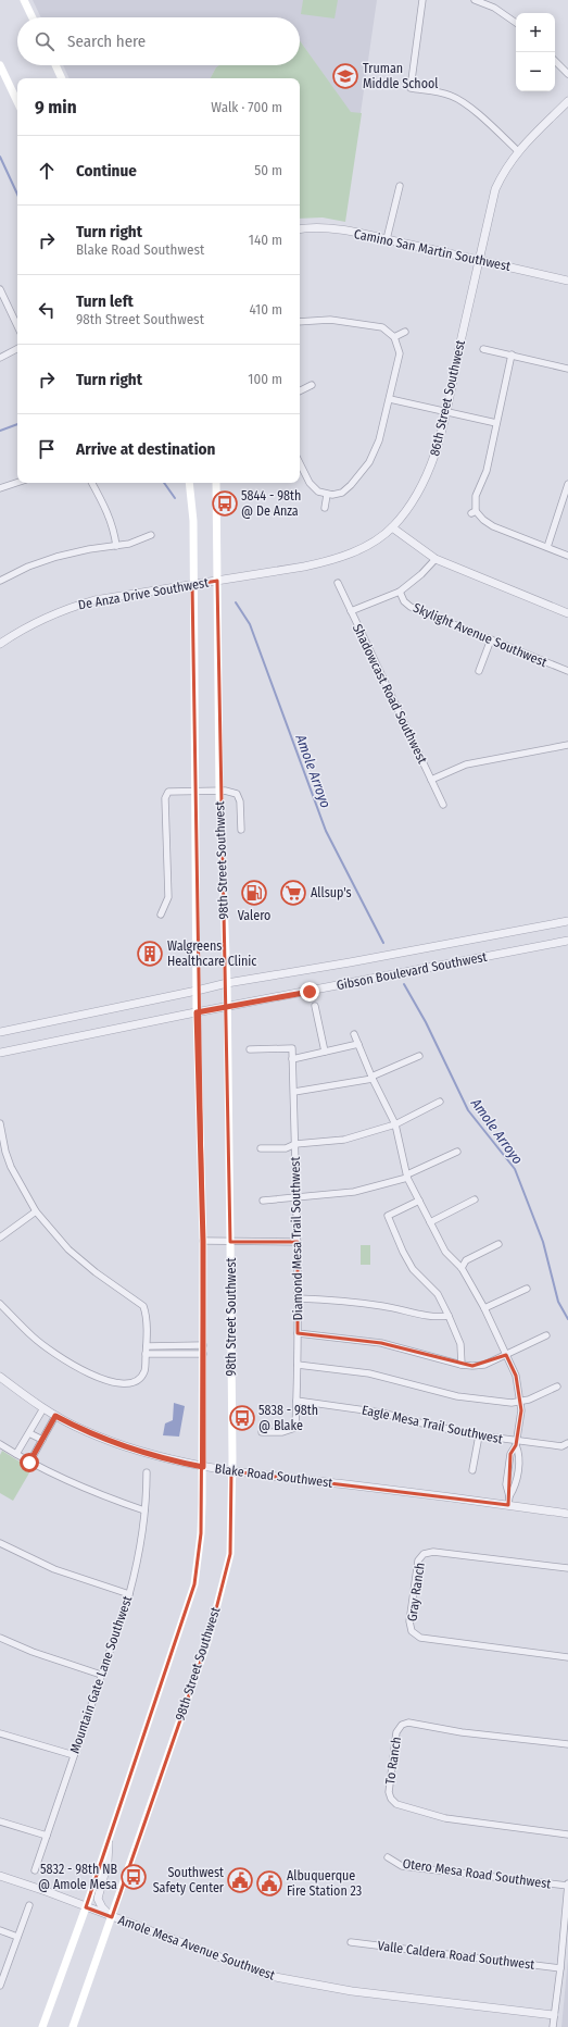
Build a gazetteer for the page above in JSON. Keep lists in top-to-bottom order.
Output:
{
  "streets": {
    "main road": ["98th Street Southwest"],
    "street": [
      "Camino San Martin Southwest",
      "86th Street Southwest",
      "De Anza Drive Southwest",
      "Skylight Avenue Southwest",
      "Shadowcast Road Southwest",
      "Gibson Boulevard Southwest",
      "Diamond Mesa Trail Southwest",
      "Eagle Mesa Trail Southwest",
      "Blake Road Southwest",
      "Gray Ranch",
      "Mountain Gate Lane Southwest",
      "To Ranch",
      "Otero Mesa Road Southwest",
      "Amole Mesa Avenue Southwest",
      "Valle Caldera Road Southwest"
    ]
  },
  "crossings": [
    ["Camino San Martin Southwest", "86th Street Southwest"],
    ["86th Street Southwest", "De Anza Drive Southwest"],
    ["86th Street Southwest", "98th Street Southwest"],
    ["De Anza Drive Southwest", "98th Street Southwest"],
    ["98th Street Southwest", "Gibson Boulevard Southwest"],
    ["98th Street Southwest", "Blake Road Southwest"],
    ["98th Street Southwest", "Amole Mesa Avenue Southwest"],
    ["Diamond Mesa Trail Southwest", "Eagle Mesa Trail Southwest"]
  ],
  "water": ["Amole Arroyo"],
  "places": {
    "school or university": ["Truman Middle School"],
    "bus stop": ["5844 - 98th @ De Anza", "5838 - 98th @ Blake", "5832 - 98th NB @ Amole Mesa"],
    "fuel station": ["Valero"],
    "supermarket": ["Allsup's"],
    "building": ["Walgreens Healthcare Clinic"],
    "public building": ["Southwest Safety Center", "Albuquerque Fire Station 23"]
  },
  "page": {
    "map_buttons": ["+", "−"],
    "search": "Search here",
    "heading": ["9 min", "Walk · 700 m"],
    "list": [
      ["Continue", "50 m"],
      ["Turn right", "Blake Road Southwest", "140 m"],
      ["Turn left", "98th Street Southwest", "410 m"],
      ["Turn right", "100 m"],
      "Arrive at destination"
    ]
  }
}
